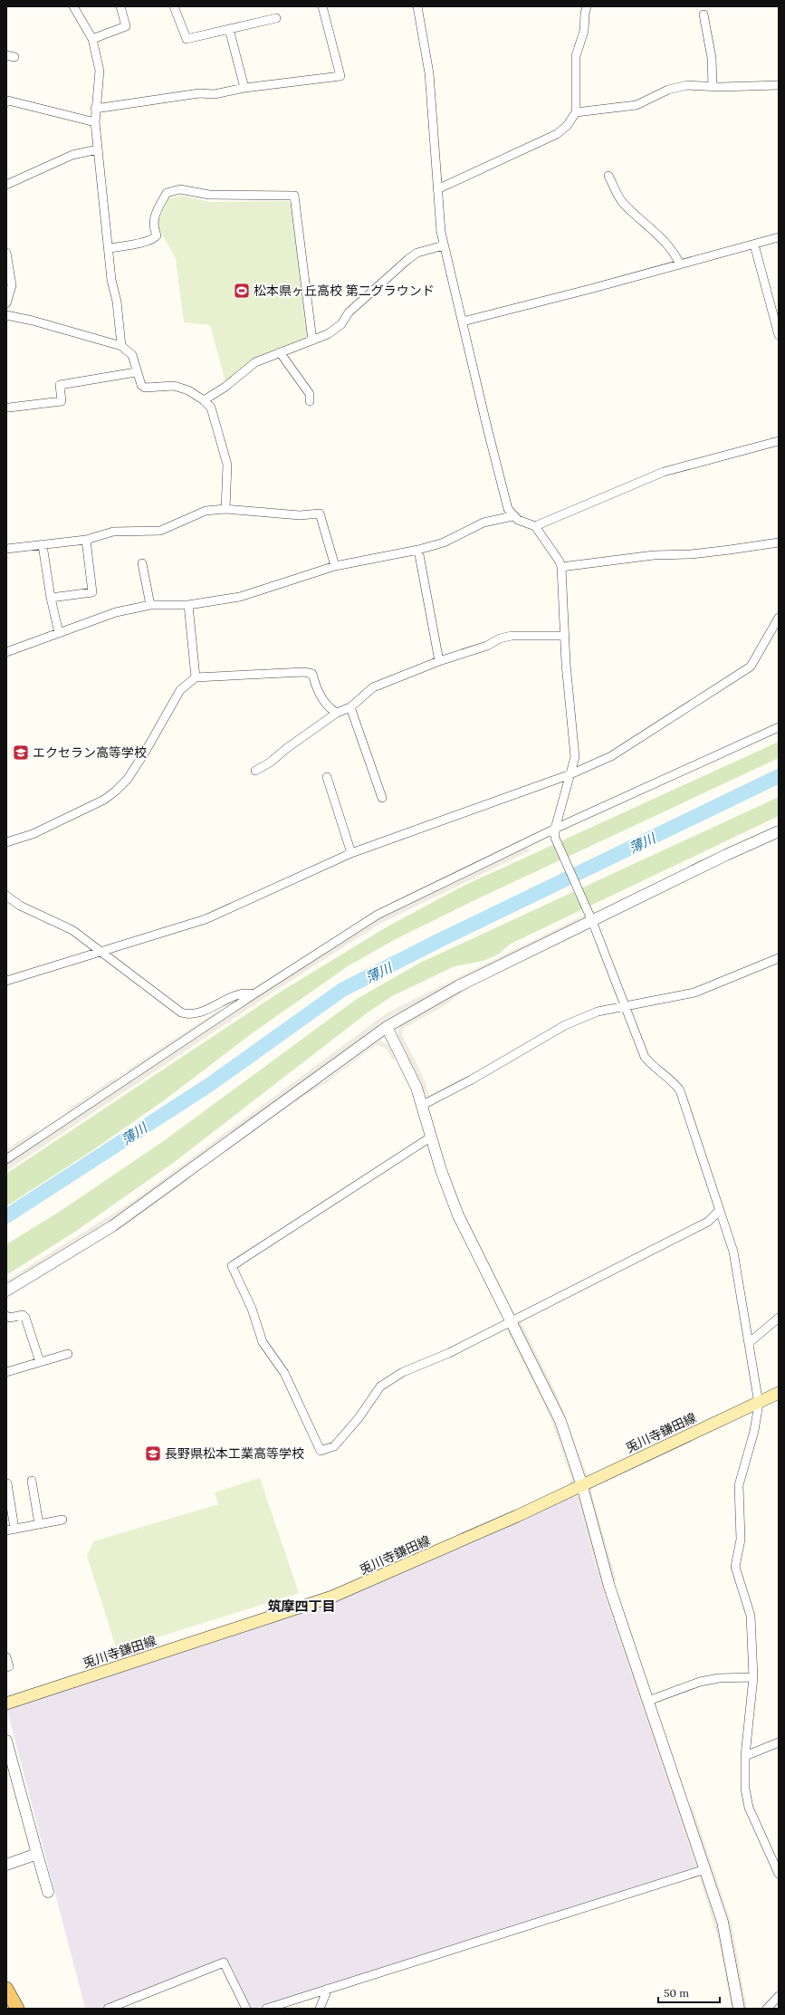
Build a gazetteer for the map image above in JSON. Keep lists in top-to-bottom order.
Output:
{
  "streets": {
    "main road": ["兎川寺鎌田線"]
  },
  "districts": ["筑摩四丁目"],
  "water": ["薄川"],
  "places": {
    "sports": ["松本県ヶ丘高校 第二グラウンド"],
    "school or university": ["エクセラン高等学校", "長野県松本工業高等学校"]
  },
  "scale_bar": "50 m"
}
